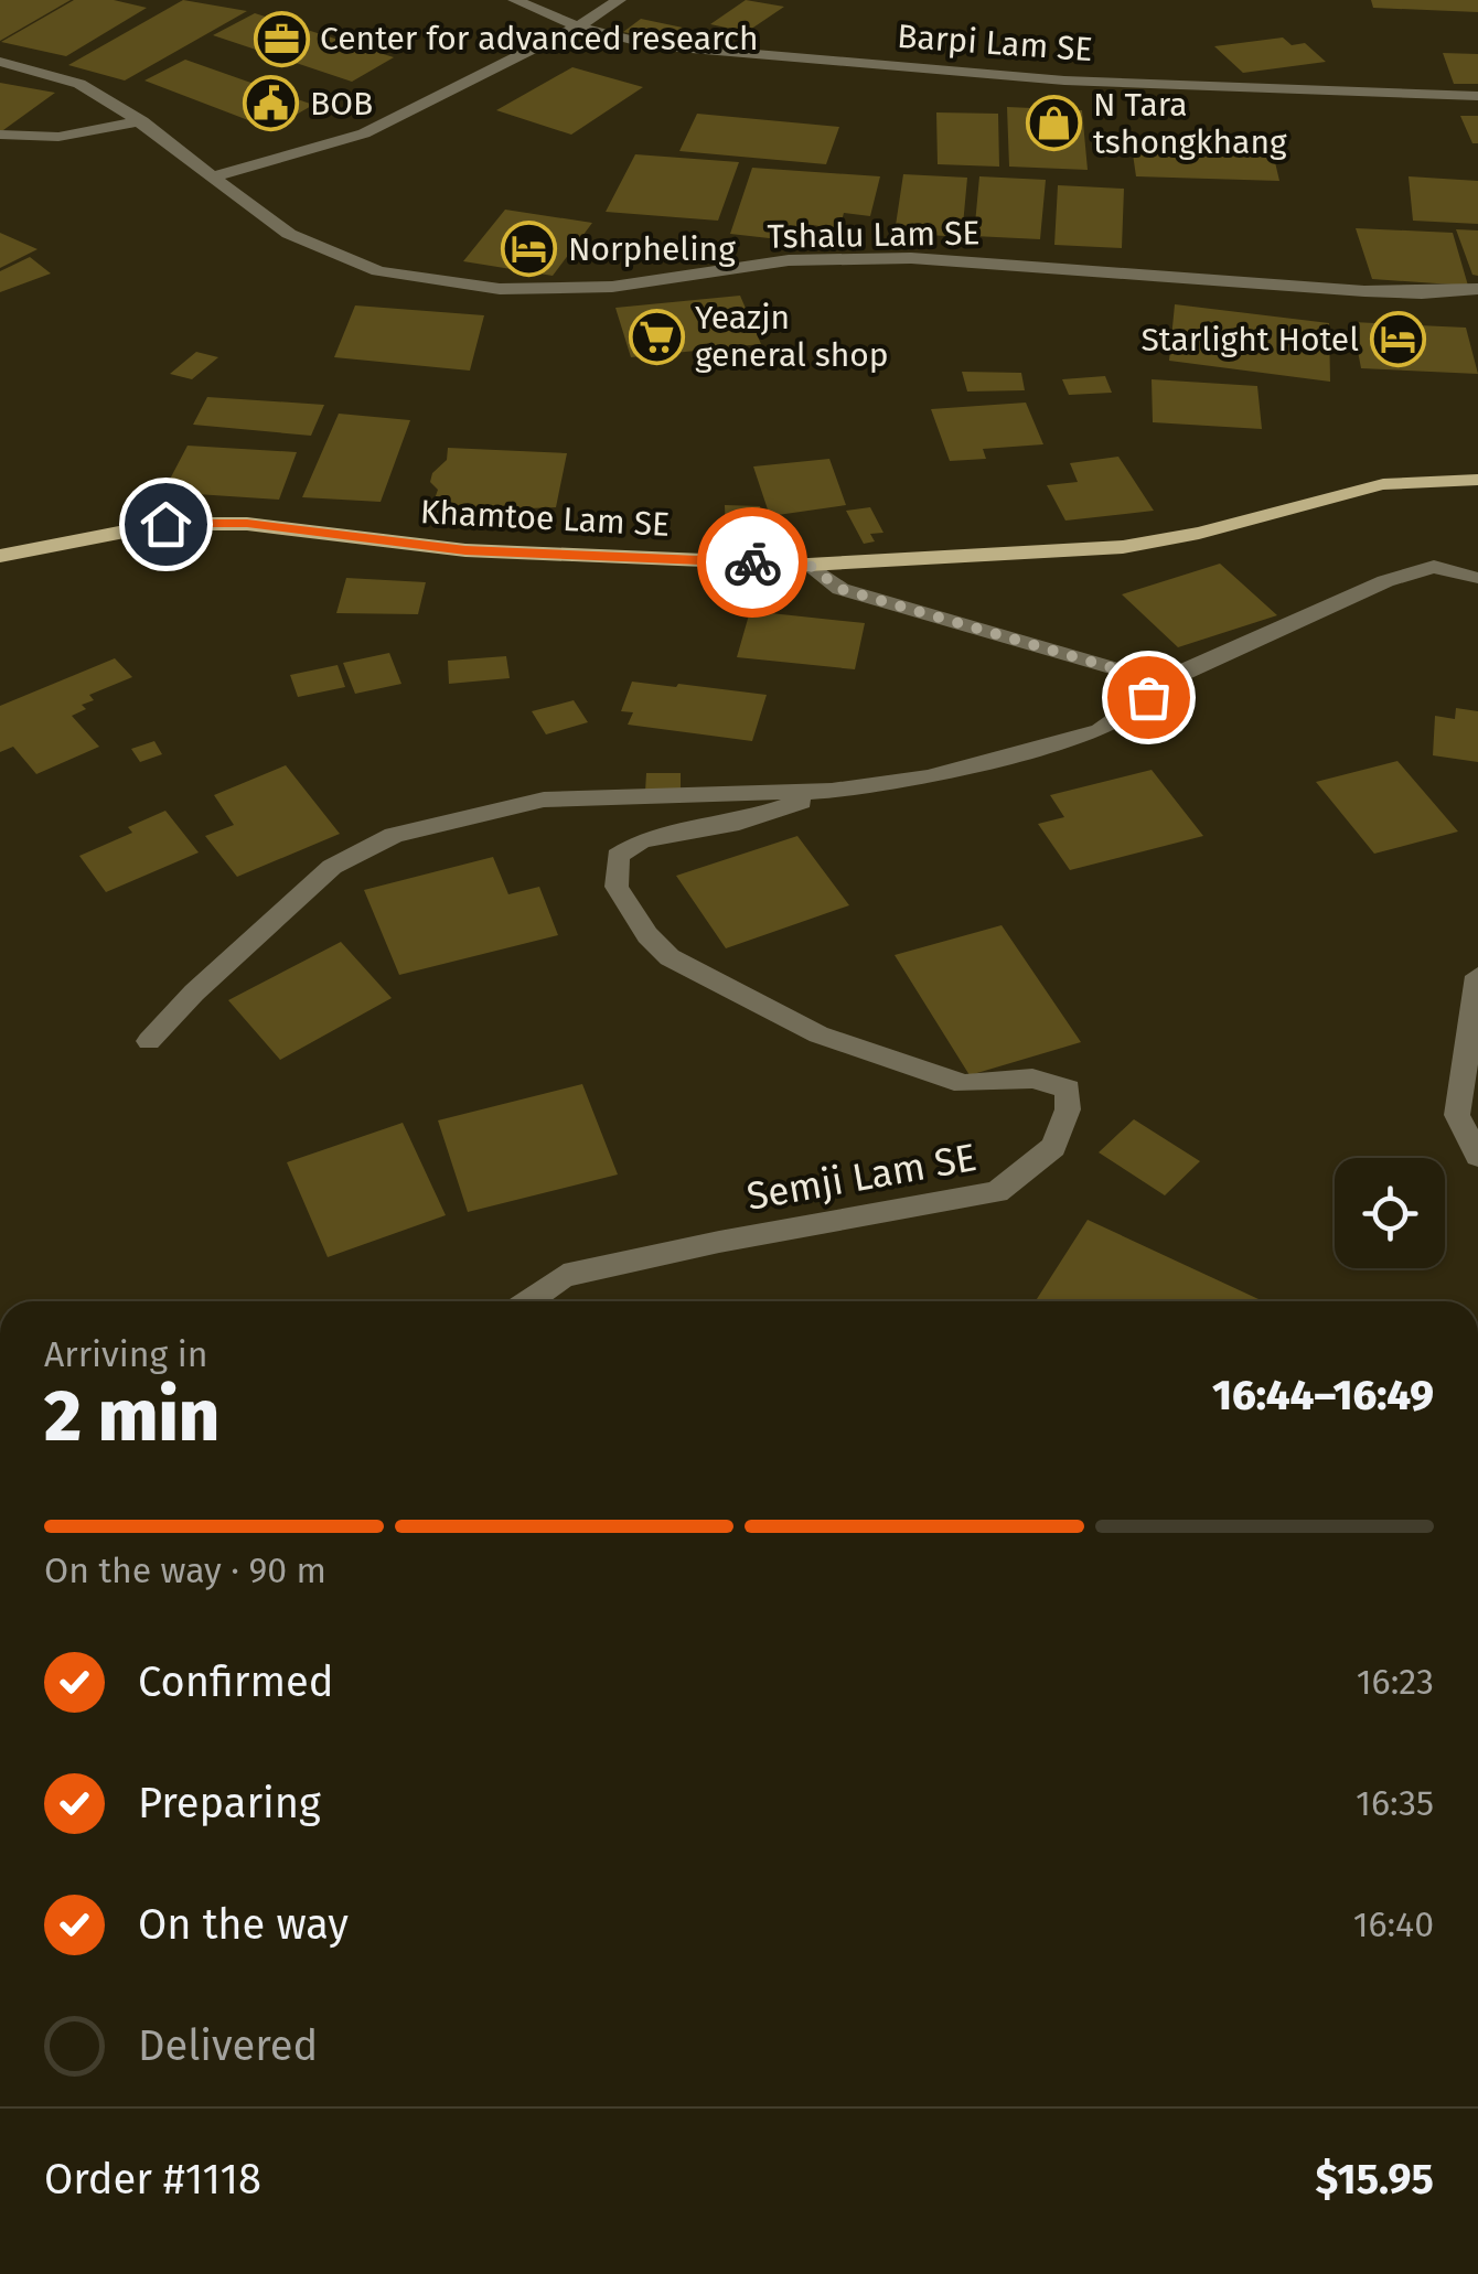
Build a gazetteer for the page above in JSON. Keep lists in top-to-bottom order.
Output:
{
  "streets": {
    "main road": ["Khamtoe Lam SE"],
    "street": ["Barpi Lam SE", "Tshalu Lam SE", "Semji Lam SE"]
  },
  "places": {
    "office": ["Center for advanced research"],
    "public building": ["BOB"],
    "shop": ["N Tara tshongkhang"],
    "hotel": ["Norpheling", "Starlight Hotel"],
    "supermarket": ["Yeazjn general shop"]
  },
  "page": {
    "heading": ["2 min", "Arriving in", "16:44–16:49"],
    "panel": ["Order #1118", "$15.95"],
    "bar": "On the way · 90 m",
    "list": [
      ["Confirmed", "16:23"],
      ["Preparing", "16:35"],
      ["On the way", "16:40"],
      "Delivered"
    ]
  }
}
